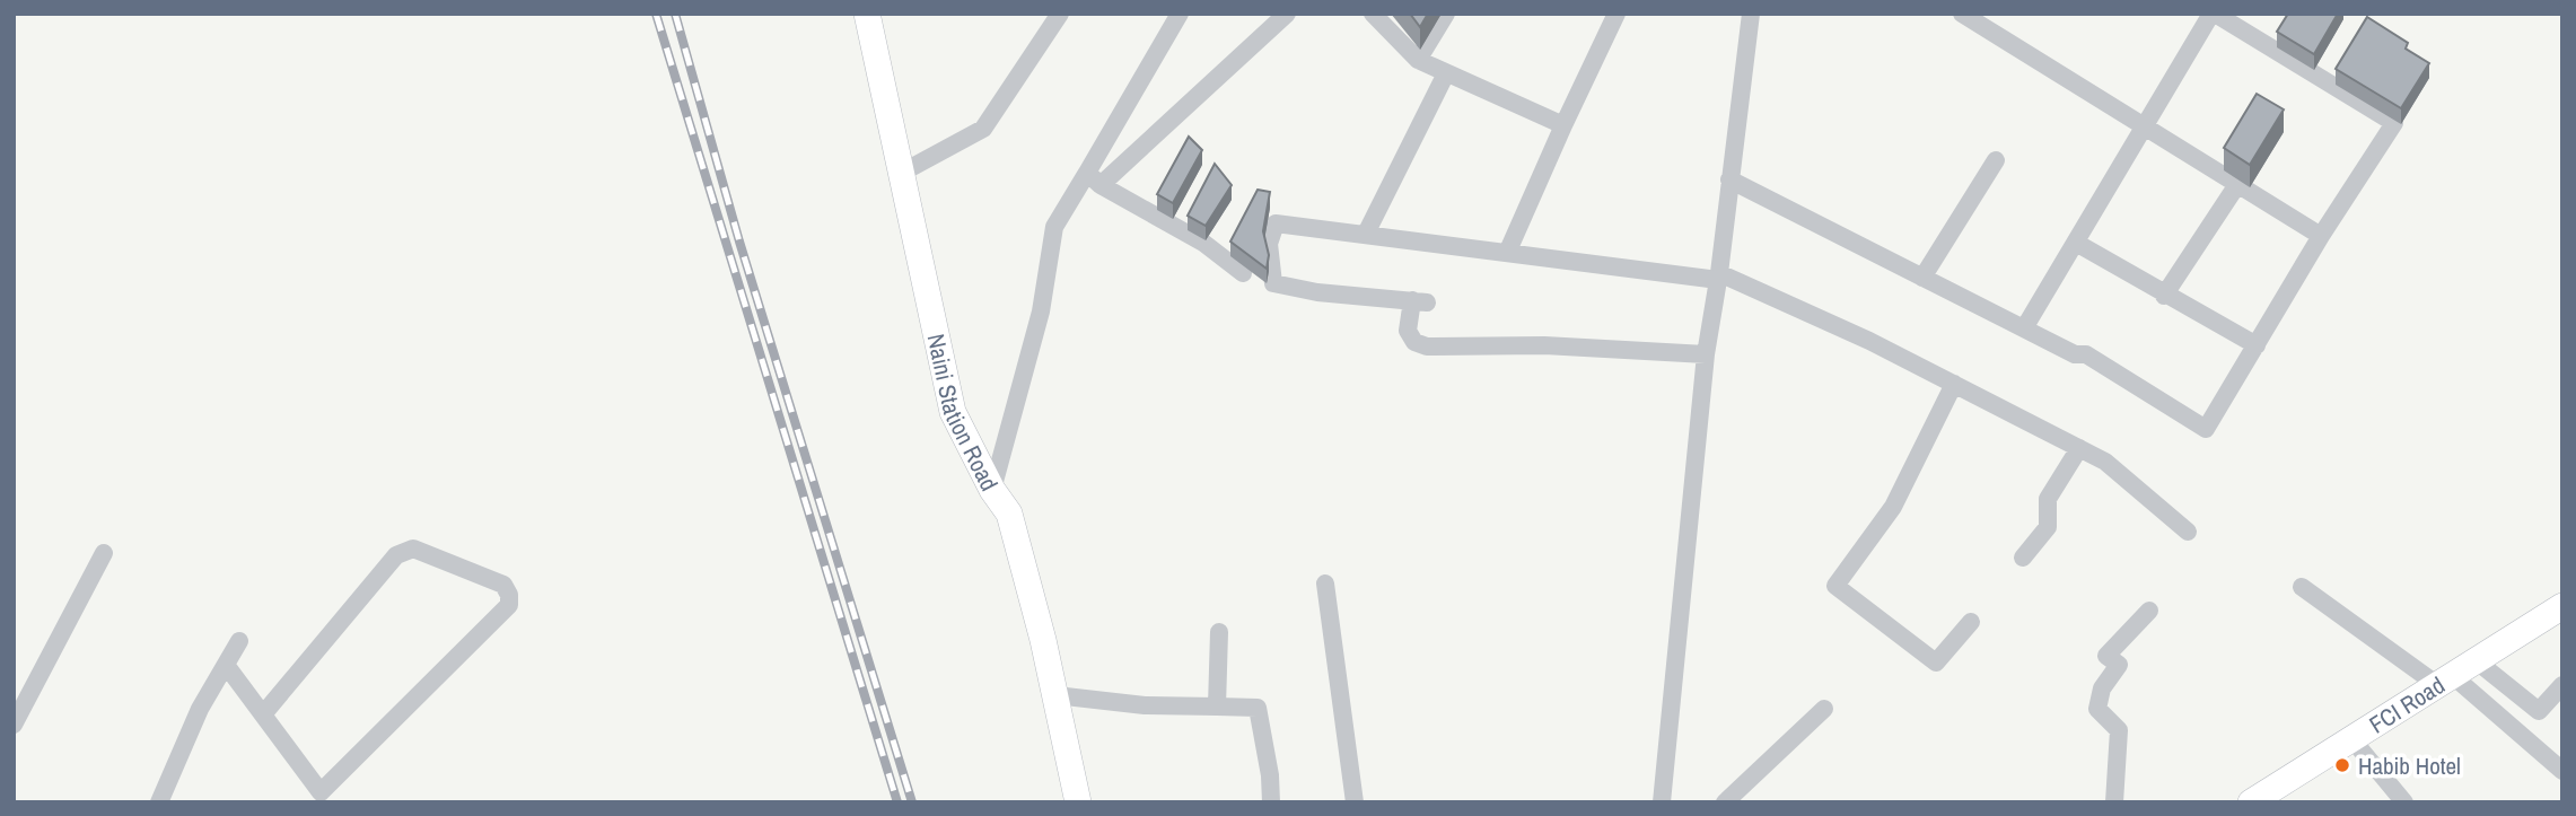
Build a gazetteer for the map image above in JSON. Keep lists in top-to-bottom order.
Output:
{
  "streets": {
    "street": ["Naini Station Road", "FCI Road"]
  },
  "places": ["Habib Hotel"]
}
